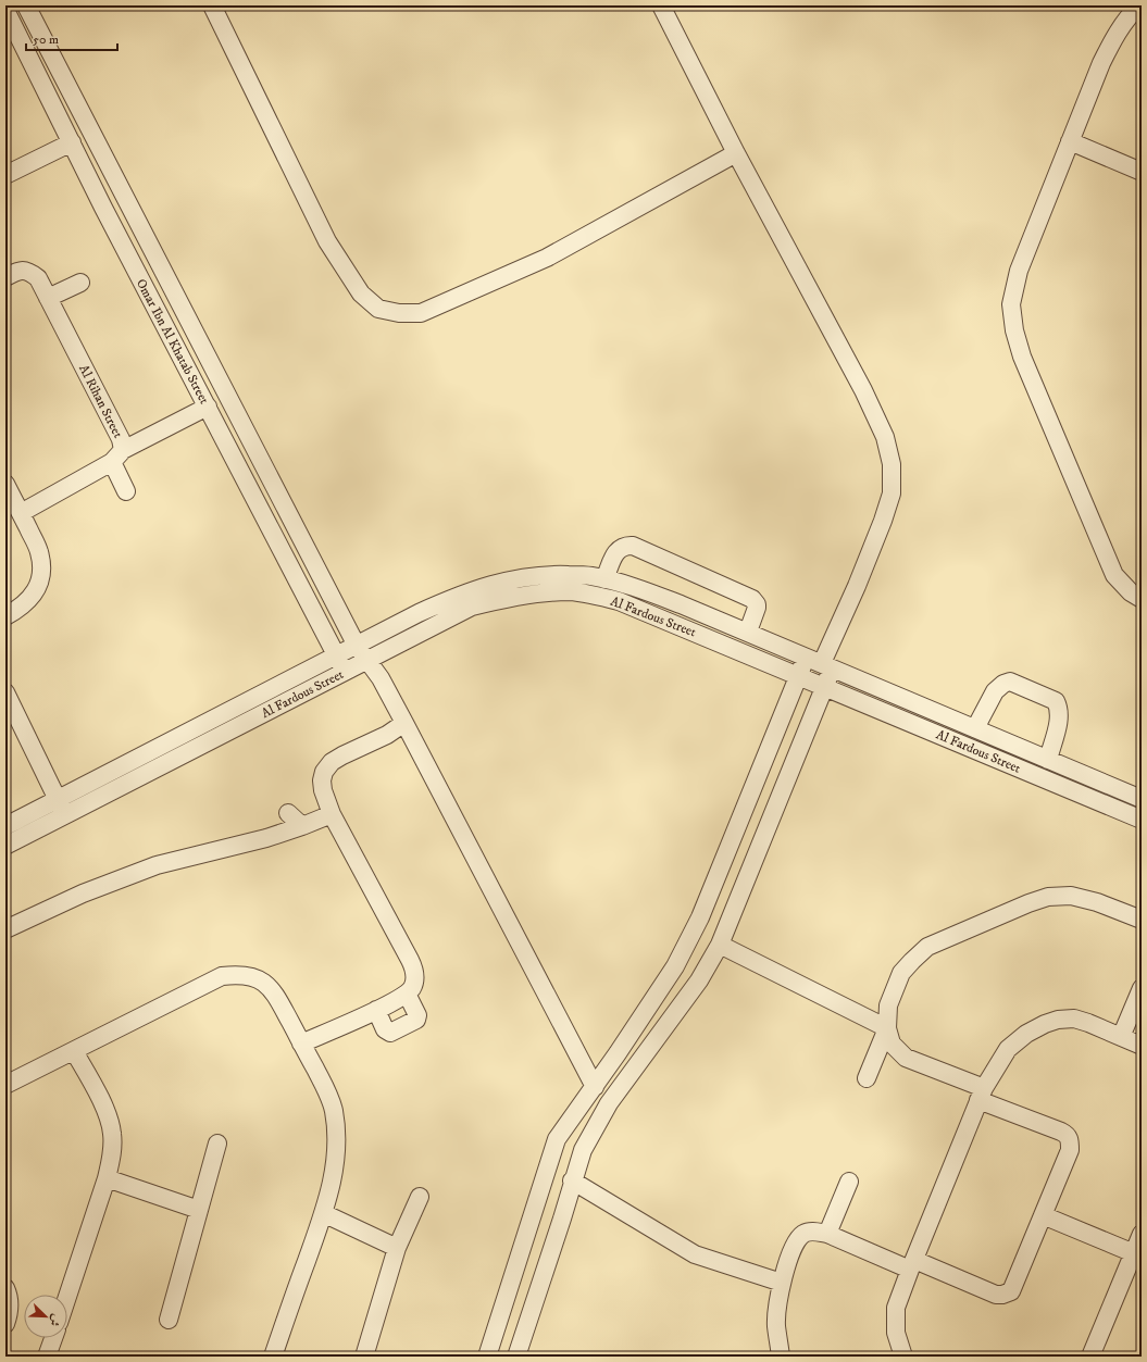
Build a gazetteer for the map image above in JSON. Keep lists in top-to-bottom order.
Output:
{
  "streets": {
    "street": ["Omar Ibn Al Khatab Street", "Al Rihan Street", "Al Fardous Street"]
  },
  "crossings": [
    ["Omar Ibn Al Khatab Street", "Al Fardous Street"]
  ],
  "scale_bar": "50 m",
  "north": "bottom right"
}
